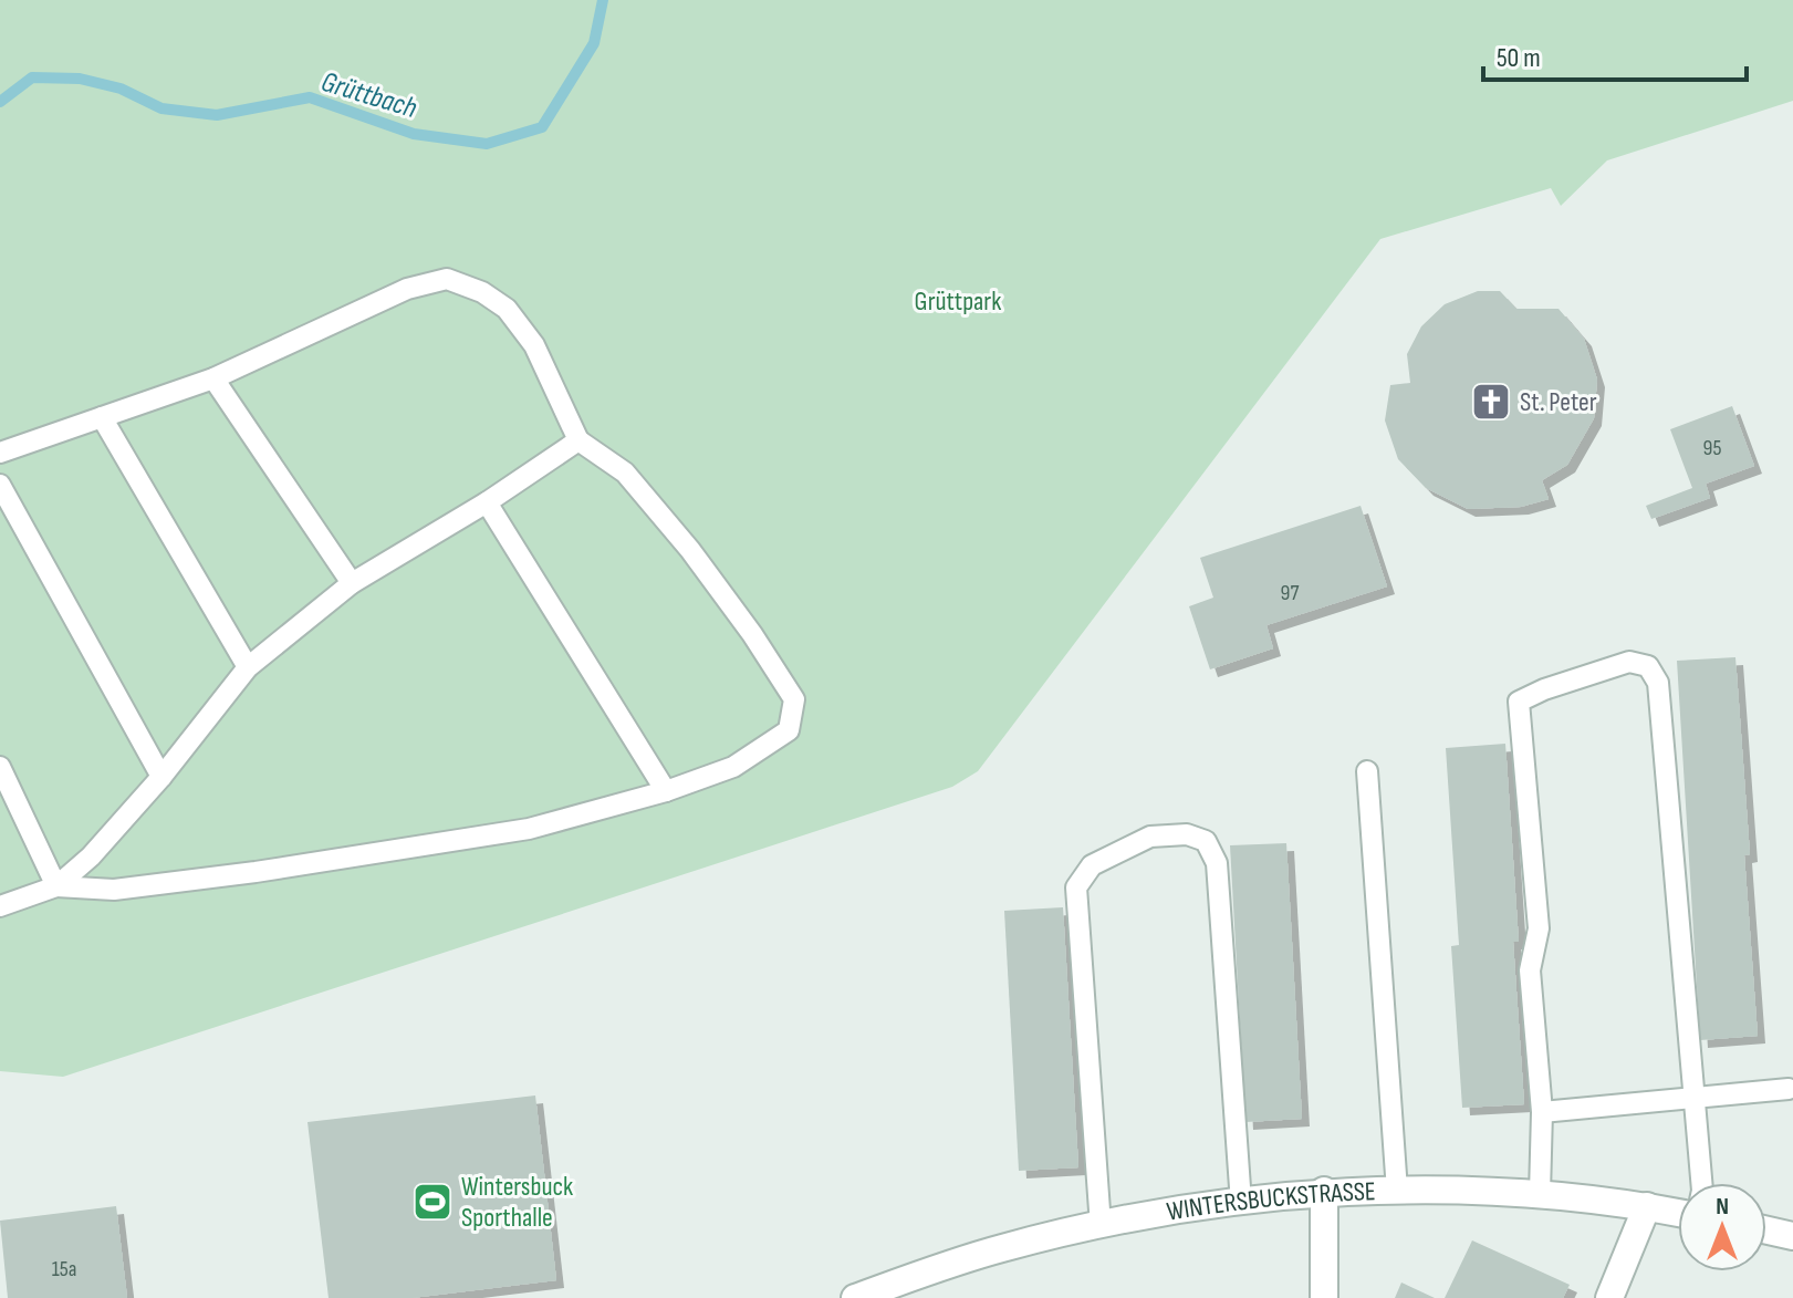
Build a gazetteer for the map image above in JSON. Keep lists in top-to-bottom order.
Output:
{
  "streets": {
    "street": ["WINTERSBUCKSTRASSE"]
  },
  "water": ["Grüttbach"],
  "parks": ["Grüttpark"],
  "places": {
    "church": ["St. Peter"],
    "sports": ["Wintersbuck Sporthalle"]
  },
  "house_numbers": ["95", "97", "15a"],
  "scale_bar": "50 m",
  "north": "top"
}
